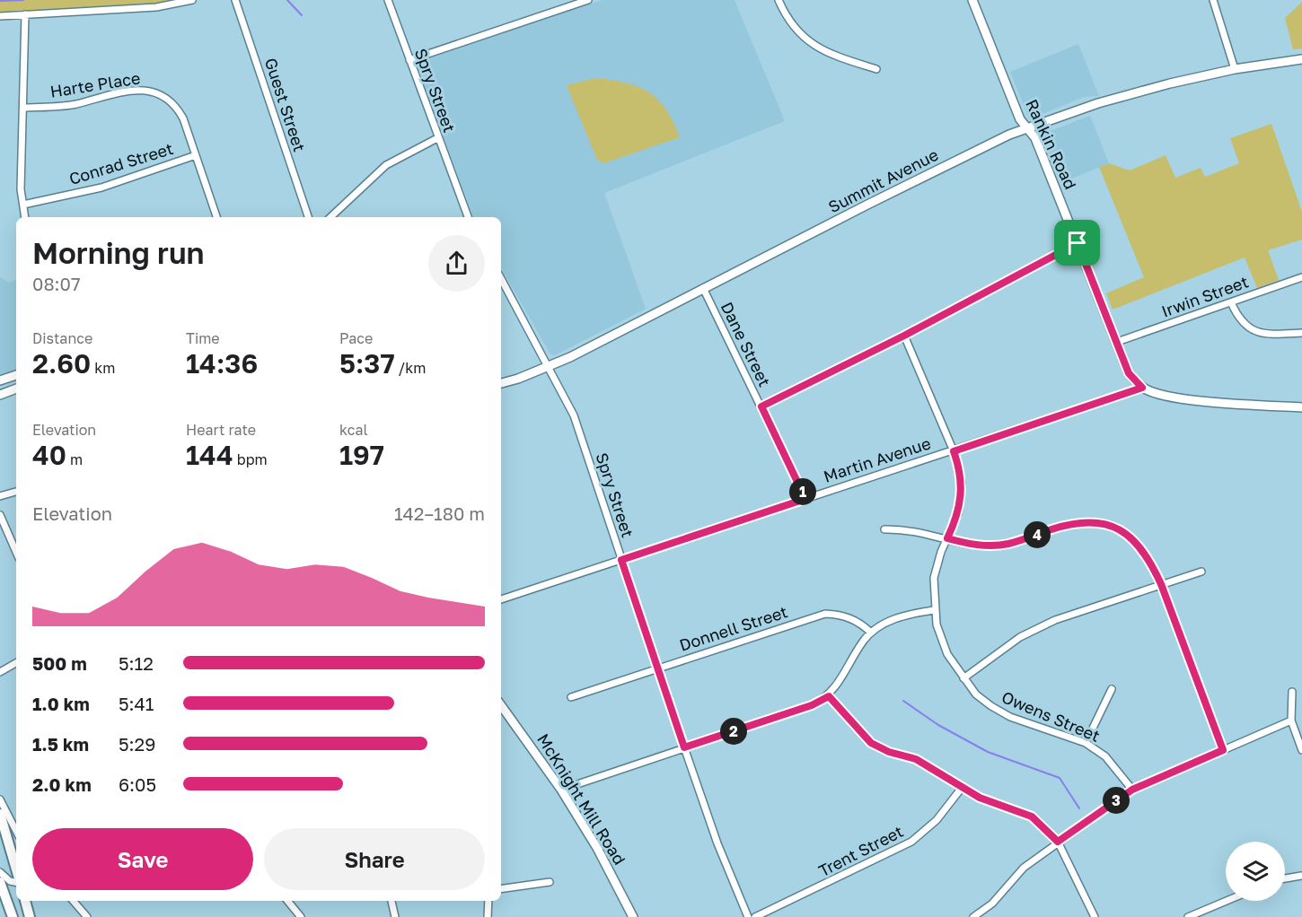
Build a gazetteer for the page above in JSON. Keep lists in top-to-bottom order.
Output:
{
  "streets": {
    "main road": ["Rankin Road", "Summit Avenue", "McKnight Mill Road"],
    "street": [
      "Harte Place",
      "Spry Street",
      "Guest Street",
      "Conrad Street",
      "Irwin Street",
      "Dane Street",
      "Martin Avenue",
      "Donnell Street",
      "Owens Street",
      "Trent Street"
    ]
  },
  "crossings": [
    ["Harte Place", "Conrad Street"],
    ["Spry Street", "Summit Avenue"],
    ["Spry Street", "Martin Avenue"],
    ["Spry Street", "Donnell Street"],
    ["Rankin Road", "Summit Avenue"],
    ["Rankin Road", "Irwin Street"],
    ["Rankin Road", "Martin Avenue"],
    ["Summit Avenue", "Dane Street"],
    ["Dane Street", "Martin Avenue"],
    ["Martin Avenue", "Owens Street"]
  ],
  "page": {
    "heading": ["Morning run", "08:07"],
    "stats": [
      ["Distance", "2.60 km"],
      ["Time", "14:36"],
      ["Pace", "5:37 /km"],
      ["Elevation", "40 m"],
      ["Heart rate", "144 bpm"],
      ["kcal", "197"]
    ],
    "pins": [
      "1",
      "4",
      "2",
      "3"
    ],
    "chart": ["Elevation", "142–180 m"],
    "list": [
      {
        "name": "500 m",
        "note": "5:12"
      },
      {
        "name": "1.0 km",
        "note": "5:41"
      },
      {
        "name": "1.5 km",
        "note": "5:29"
      },
      {
        "name": "2.0 km",
        "note": "6:05"
      }
    ],
    "buttons": ["Save", "Share"]
  }
}
